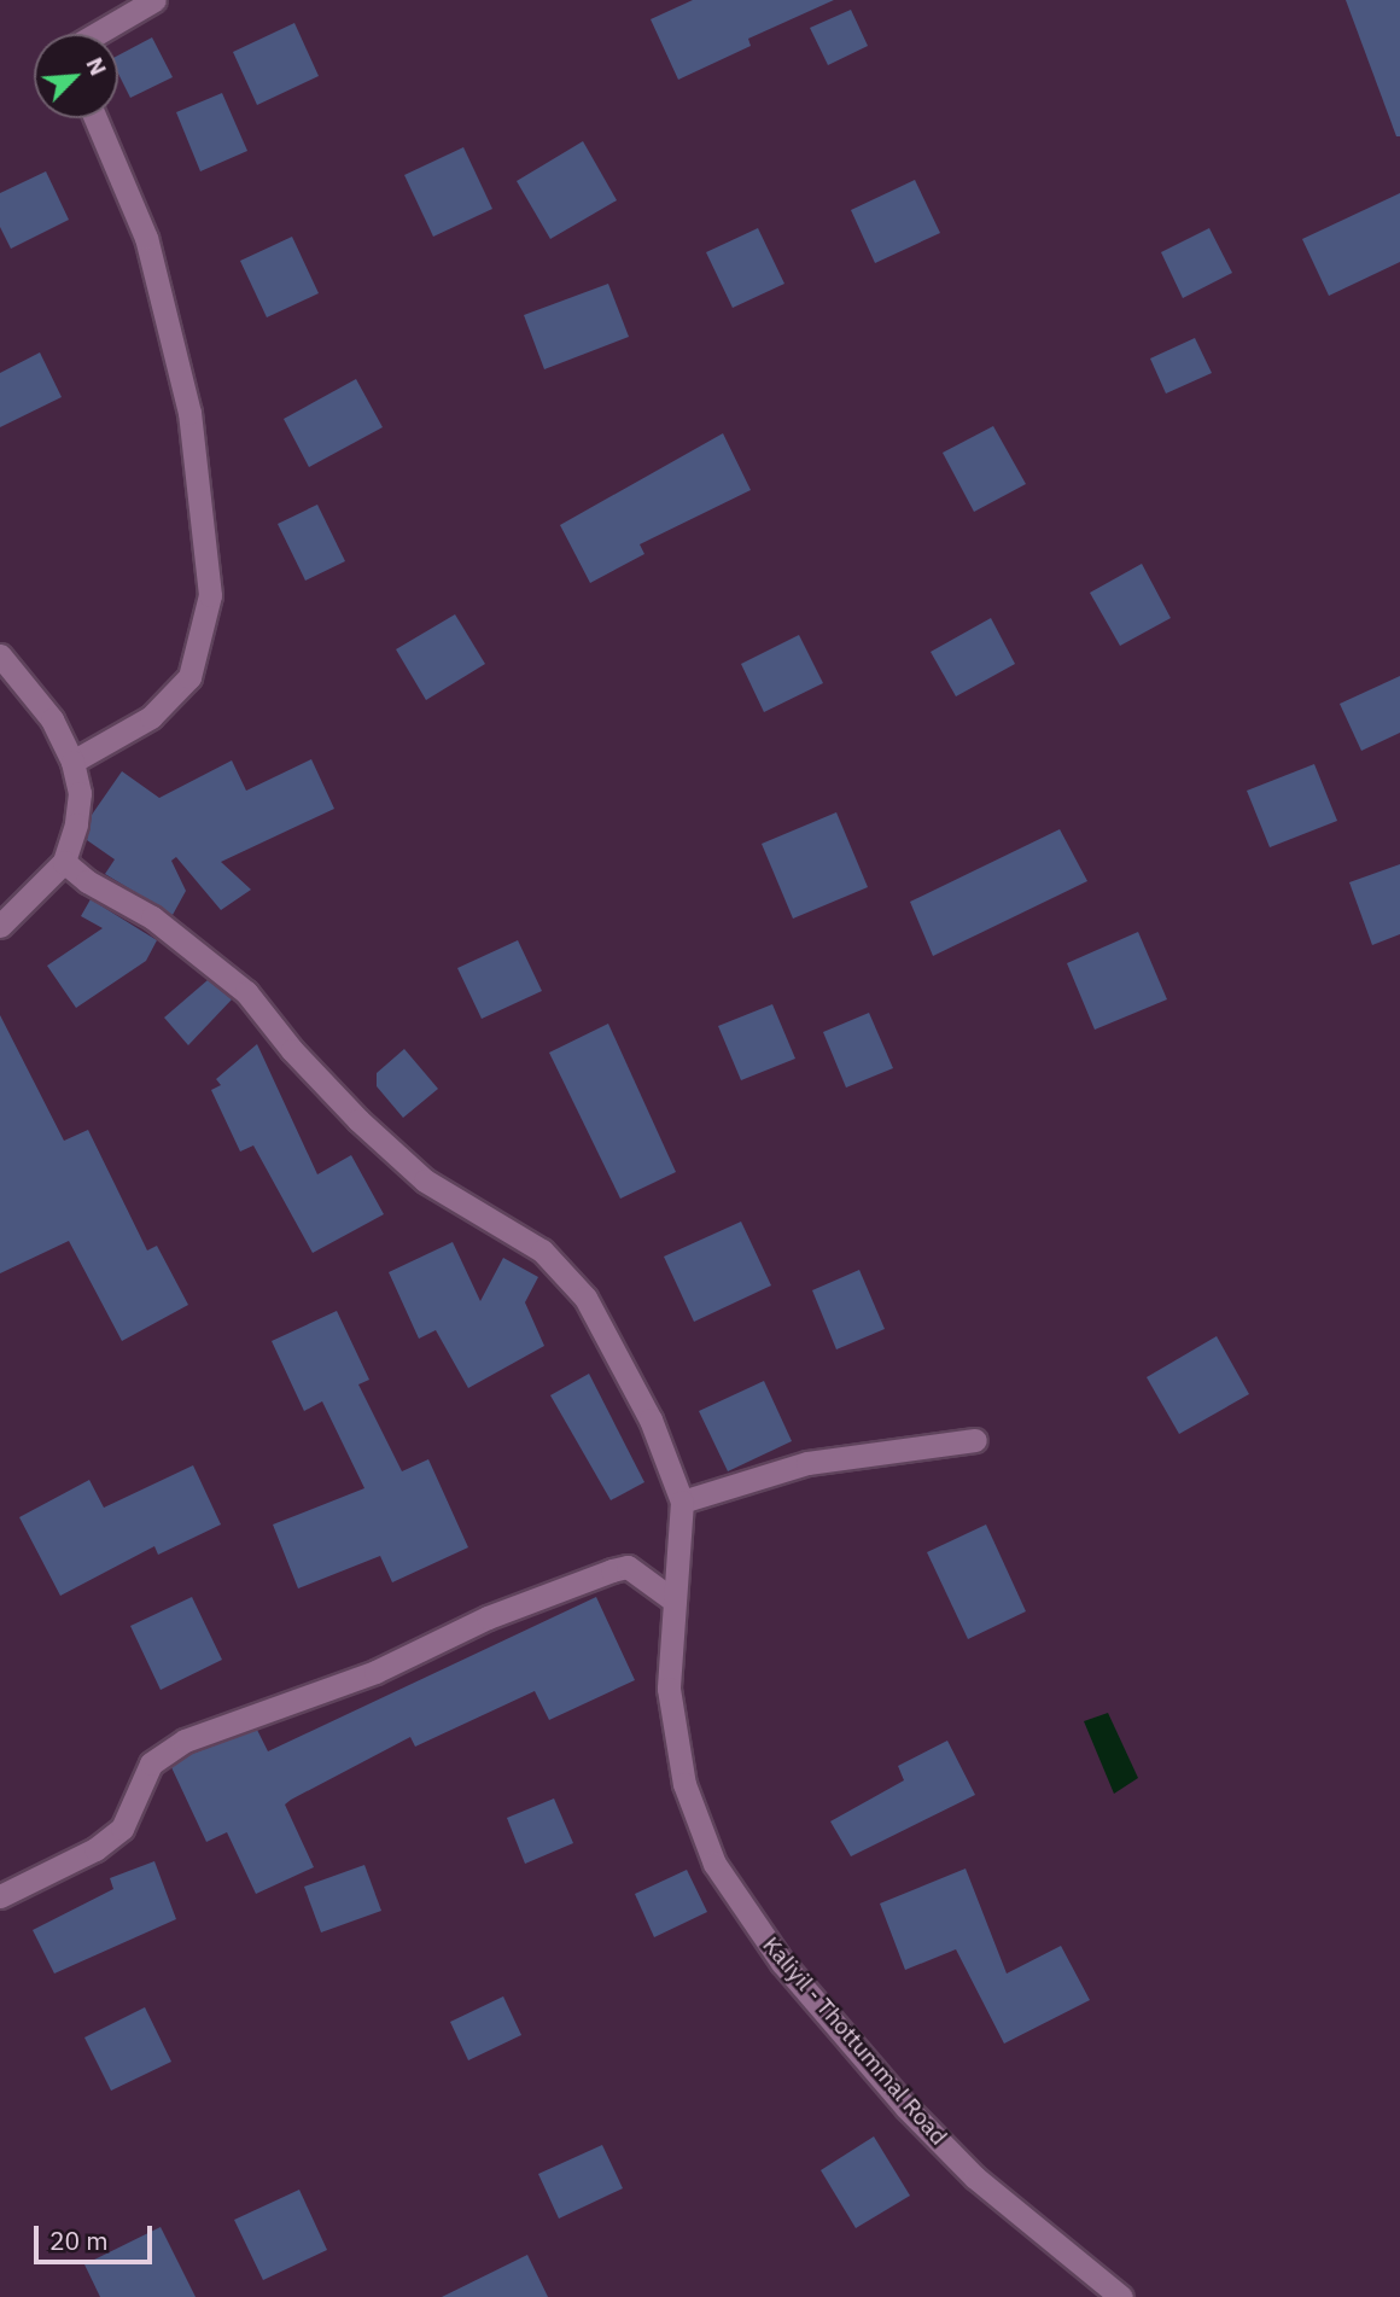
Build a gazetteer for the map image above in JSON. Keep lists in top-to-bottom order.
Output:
{
  "streets": {
    "main road": ["Kaliyil - Thottummal Road"]
  },
  "scale_bar": "20 m",
  "north": "top right"
}
